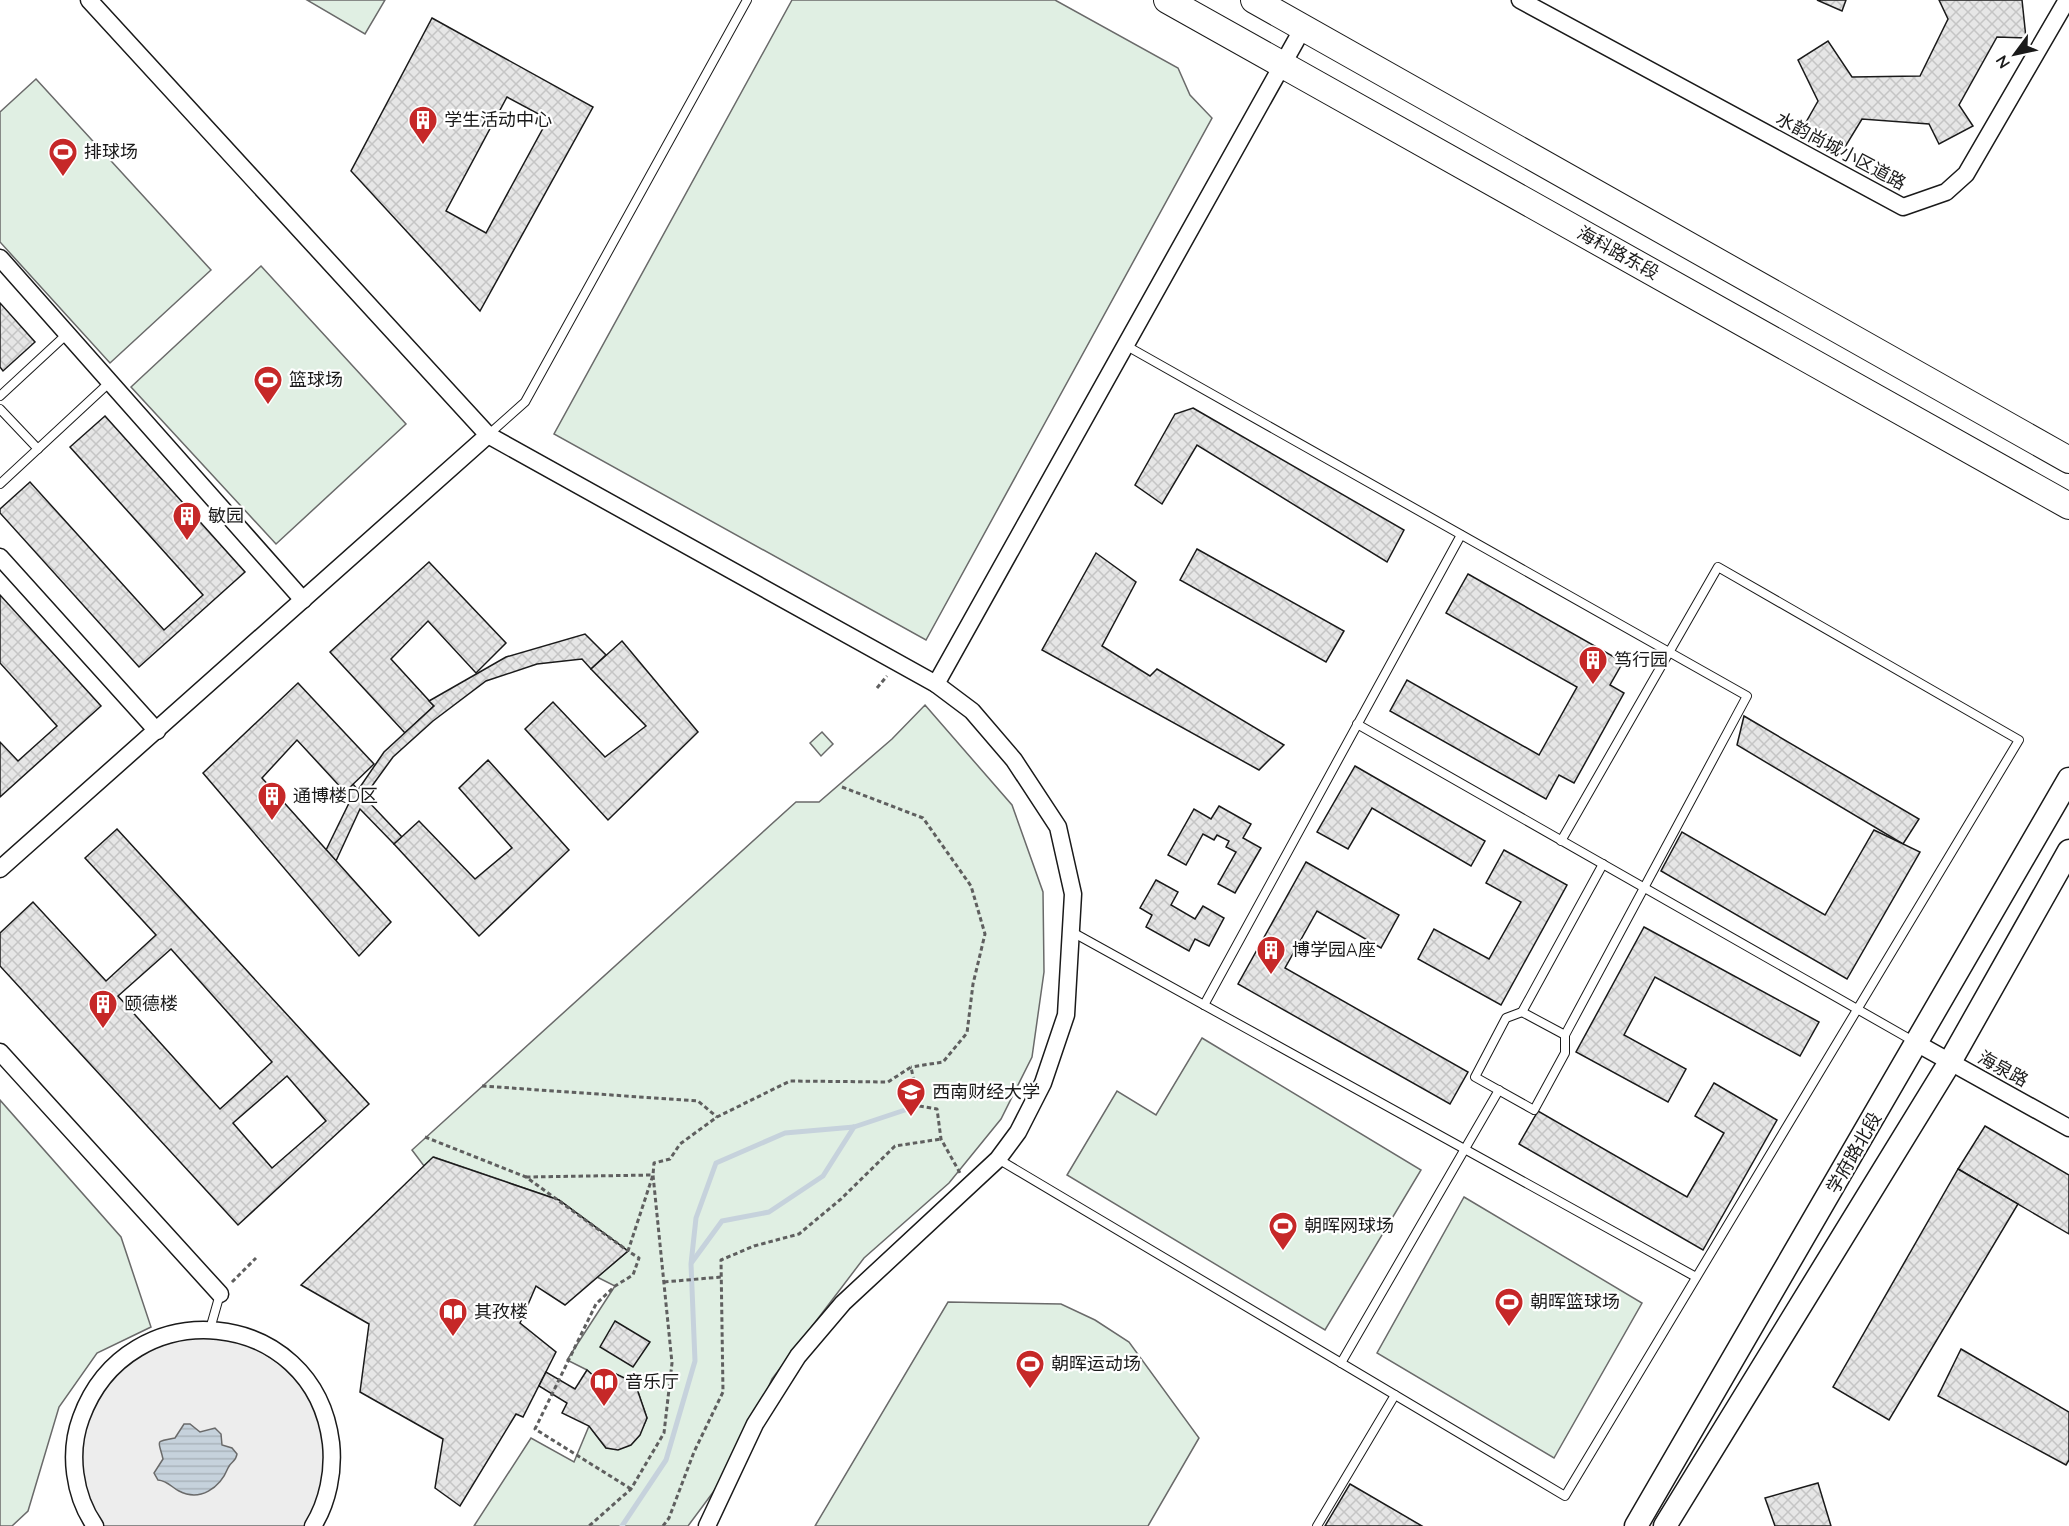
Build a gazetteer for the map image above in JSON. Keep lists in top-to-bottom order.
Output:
{
  "streets": {
    "main road": ["海科路东段", "学府路北段"],
    "street": ["水韵尚城小区道路", "海泉路"]
  },
  "crossings": [
    ["海泉路", "学府路北段"]
  ],
  "places": {
    "building": [
      "学生活动中心",
      "敏园",
      "笃行园",
      "通博楼D区",
      "博学园A座",
      "颐德楼"
    ],
    "sports": [
      "排球场",
      "篮球场",
      "朝晖网球场",
      "朝晖篮球场",
      "朝晖运动场"
    ],
    "school or university": ["西南财经大学"],
    "library": ["其孜楼", "音乐厅"]
  },
  "north": "bottom left"
}
